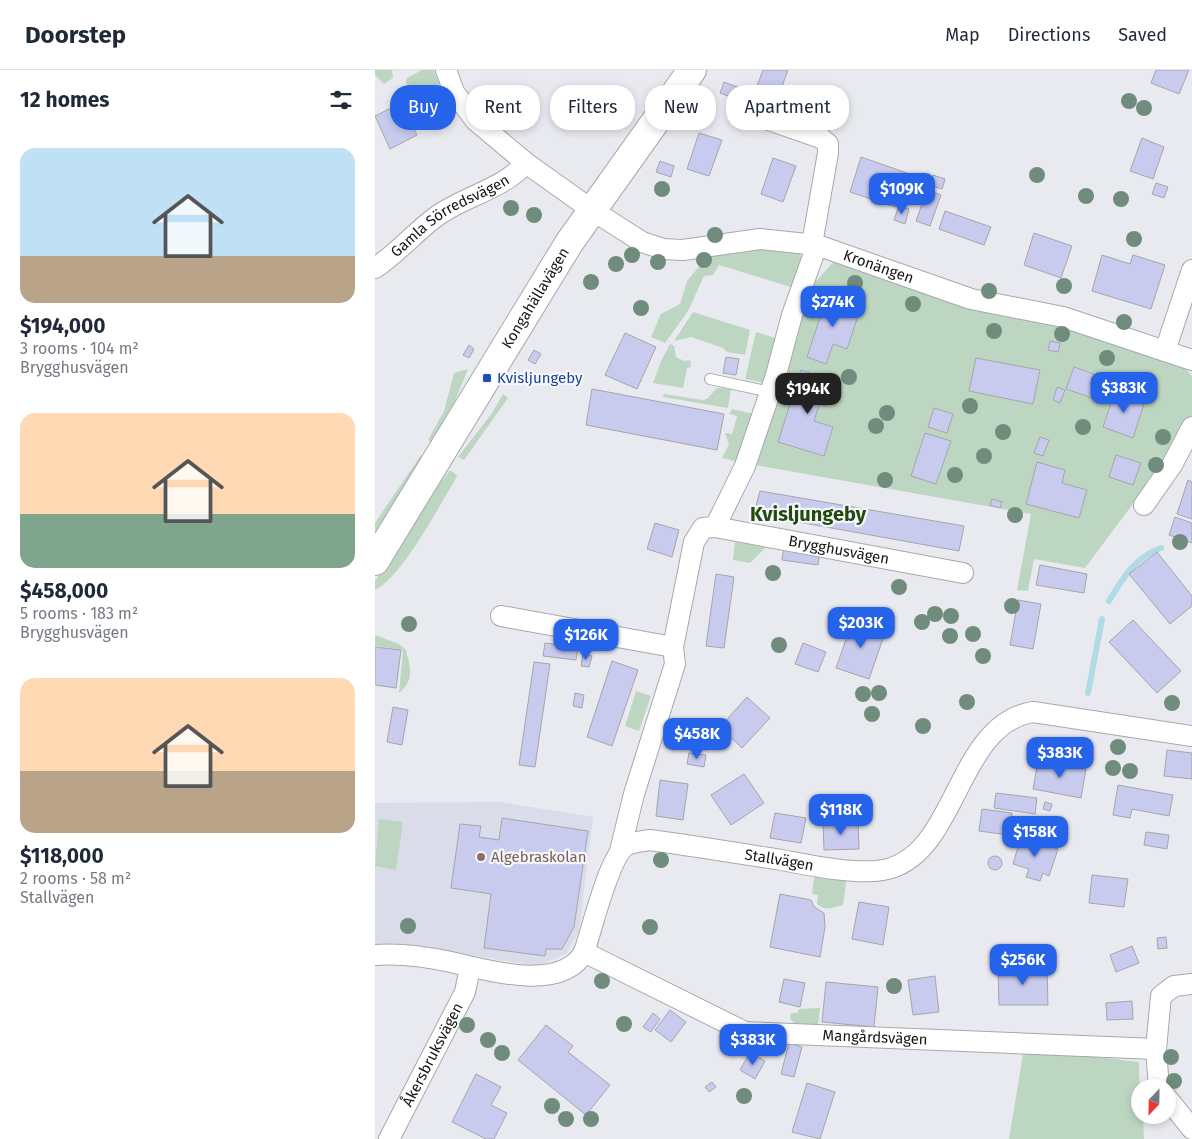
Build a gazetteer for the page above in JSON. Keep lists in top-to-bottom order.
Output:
{
  "streets": {
    "street": [
      "Gamla Sörredsvägen",
      "Kronängen",
      "Kongahällavägen",
      "Brygghusvägen",
      "Stallvägen",
      "Mangårdsvägen",
      "Åkersbruksvägen"
    ]
  },
  "crossings": [
    ["Gamla Sörredsvägen", "Kronängen"],
    ["Gamla Sörredsvägen", "Kongahällavägen"],
    ["Kronängen", "Kongahällavägen"]
  ],
  "districts": ["Kvisljungeby"],
  "places": {
    "transit": ["Kvisljungeby"],
    "other": ["Algebraskolan"]
  },
  "north": "bottom",
  "page": {
    "header": "Doorstep",
    "nav": ["Map", "Directions", "Saved"],
    "heading": "12 homes",
    "chip": [
      "Buy",
      "Rent",
      "Filters",
      "New",
      "Apartment"
    ],
    "list": [
      {
        "name": "$194,000",
        "note": "3 rooms · 104 m² · Brygghusvägen"
      },
      {
        "name": "$458,000",
        "note": "5 rooms · 183 m² · Brygghusvägen"
      },
      {
        "name": "$118,000",
        "note": "2 rooms · 58 m² · Stallvägen"
      }
    ],
    "price": [
      "$109K",
      "$274K",
      "$383K",
      "$194K",
      "$203K",
      "$126K",
      "$458K",
      "$383K",
      "$118K",
      "$158K",
      "$256K",
      "$383K"
    ]
  }
}
